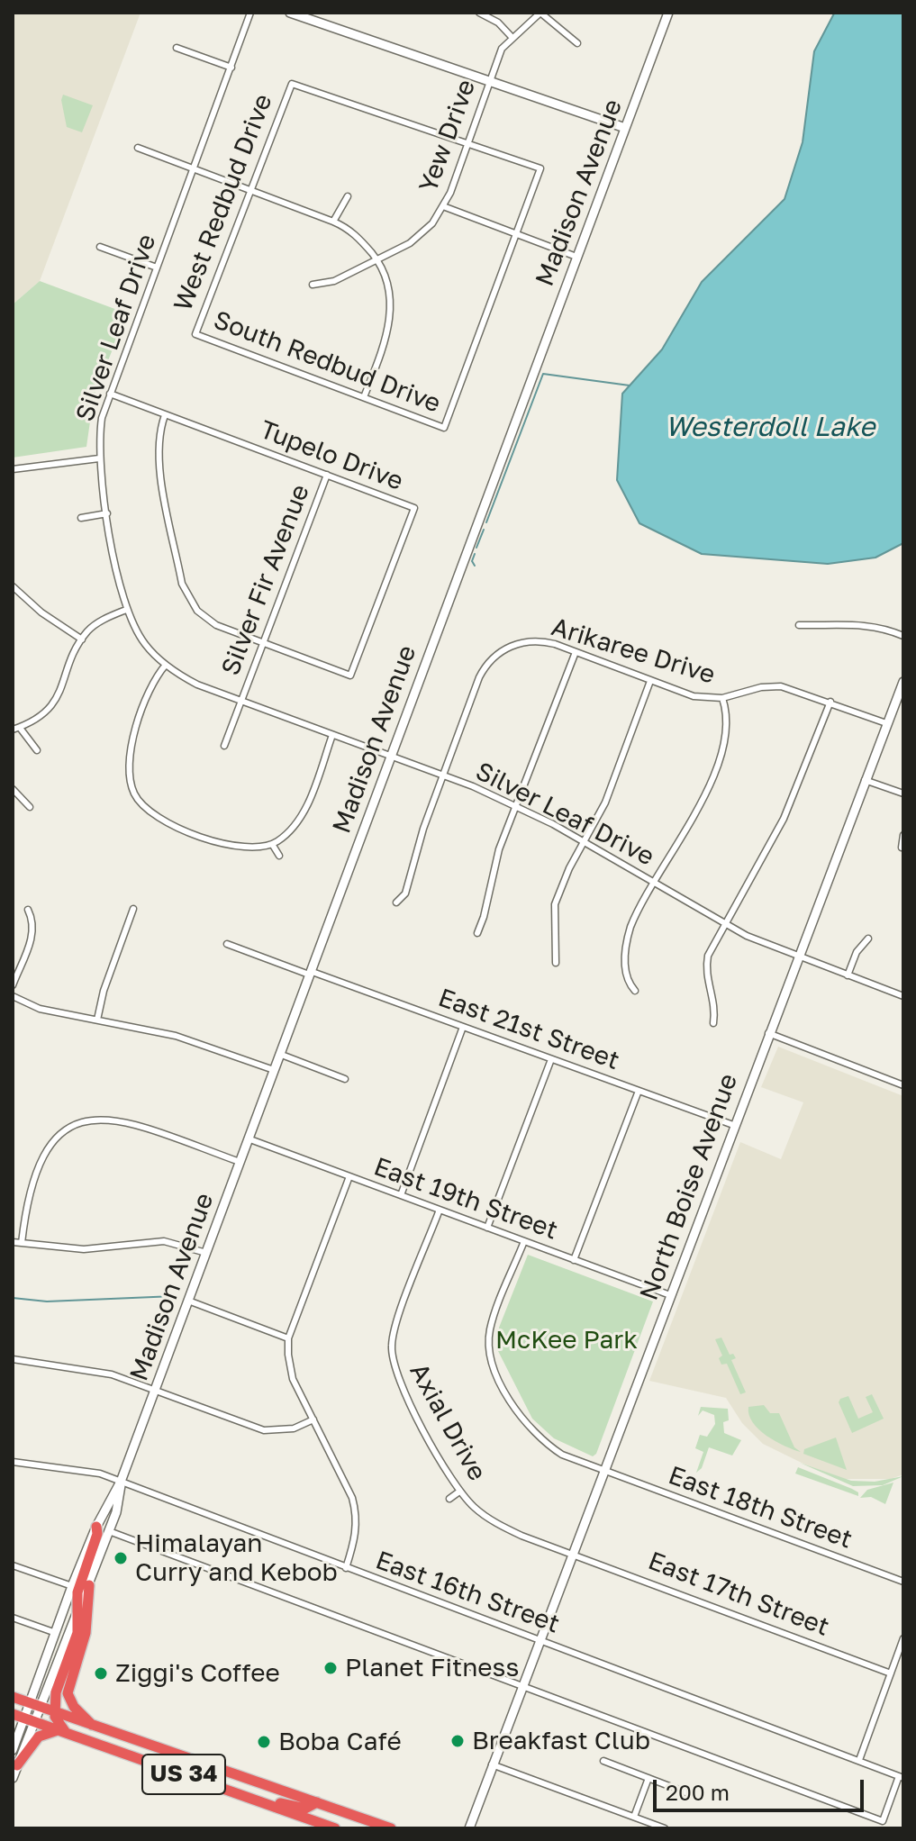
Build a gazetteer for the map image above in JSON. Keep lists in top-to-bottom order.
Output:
{
  "streets": {
    "highway": ["US 34"],
    "main road": ["Madison Avenue", "North Boise Avenue"],
    "street": [
      "Yew Drive",
      "West Redbud Drive",
      "Silver Leaf Drive",
      "South Redbud Drive",
      "Tupelo Drive",
      "Silver Fir Avenue",
      "Arikaree Drive",
      "East 21st Street",
      "East 19th Street",
      "Axial Drive",
      "East 18th Street",
      "East 16th Street",
      "East 17th Street"
    ]
  },
  "crossings": [
    ["Yew Drive", "West Redbud Drive"],
    ["Madison Avenue", "Silver Leaf Drive"],
    ["Madison Avenue", "East 21st Street"],
    ["Madison Avenue", "East 19th Street"],
    ["Madison Avenue", "East 16th Street"],
    ["Madison Avenue", "US 34"],
    ["West Redbud Drive", "South Redbud Drive"],
    ["Silver Leaf Drive", "Tupelo Drive"],
    ["Silver Leaf Drive", "Silver Fir Avenue"],
    ["Silver Leaf Drive", "North Boise Avenue"],
    ["Tupelo Drive", "Silver Fir Avenue"],
    ["Arikaree Drive", "North Boise Avenue"],
    ["East 21st Street", "North Boise Avenue"],
    ["North Boise Avenue", "East 19th Street"],
    ["North Boise Avenue", "Axial Drive"],
    ["North Boise Avenue", "East 18th Street"],
    ["North Boise Avenue", "East 16th Street"],
    ["North Boise Avenue", "East 17th Street"],
    ["East 19th Street", "Axial Drive"],
    ["East 19th Street", "East 18th Street"],
    ["Axial Drive", "East 17th Street"]
  ],
  "water": ["Westerdoll Lake"],
  "parks": ["McKee Park"],
  "places": [
    "Himalayan Curry and Kebob",
    "Planet Fitness",
    "Ziggi's Coffee",
    "Breakfast Club",
    "Boba Café"
  ],
  "scale_bar": "200 m"
}
